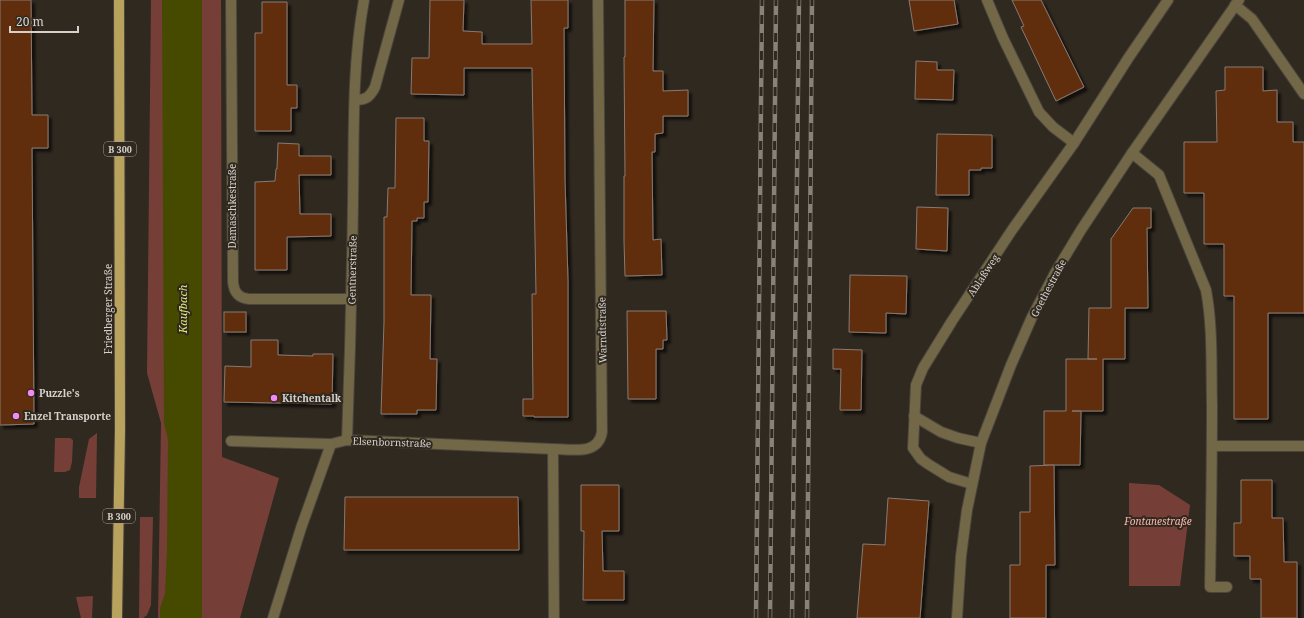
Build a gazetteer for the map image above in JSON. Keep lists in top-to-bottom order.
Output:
{
  "streets": {
    "main road": ["B 300", "Friedberger Straße"],
    "street": [
      "Damaschkestraße",
      "Gentnerstraße",
      "Ablaßweg",
      "Goethestraße",
      "Warndtstraße",
      "Elsenbornstraße"
    ]
  },
  "crossings": [
    ["Damaschkestraße", "Gentnerstraße"],
    ["Gentnerstraße", "Elsenbornstraße"],
    ["Ablaßweg", "Goethestraße"],
    ["Warndtstraße", "Elsenbornstraße"]
  ],
  "water": ["Kaufbach"],
  "parks": ["Fontanestraße"],
  "places": ["Puzzle's", "Kitchentalk", "Enzel Transporte"],
  "scale_bar": "20 m"
}
